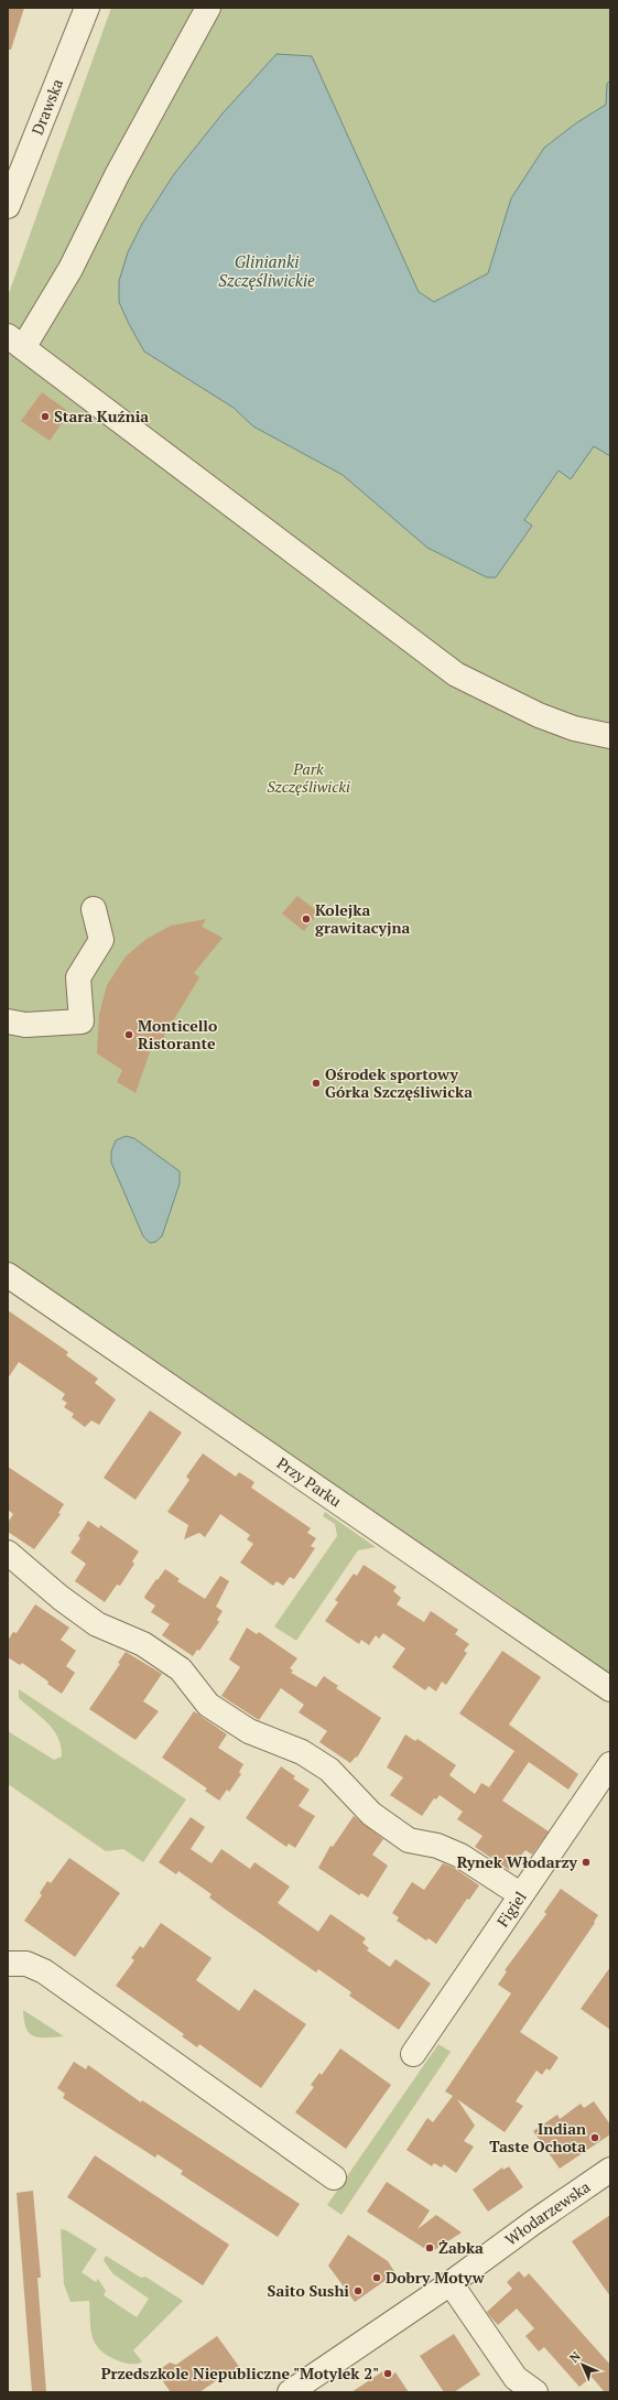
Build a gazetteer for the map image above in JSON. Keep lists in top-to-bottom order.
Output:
{
  "streets": {
    "street": [
      "Drawska",
      "Przy Parku",
      "Figiel",
      "Włodarzewska"
    ]
  },
  "water": ["Glinianki Szczęśliwickie"],
  "parks": ["Park Szczęśliwicki"],
  "places": [
    "Stara Kuźnia",
    "Kolejka grawitacyjna",
    "Monticello Ristorante",
    "Ośrodek sportowy Górka Szczęśliwicka",
    "Rynek Włodarzy",
    "Indian Taste Ochota",
    "Żabka",
    "Dobry Motyw",
    "Saito Sushi",
    "Przedszkole Niepubliczne \"Motylek 2\""
  ],
  "north": "top left"
}
